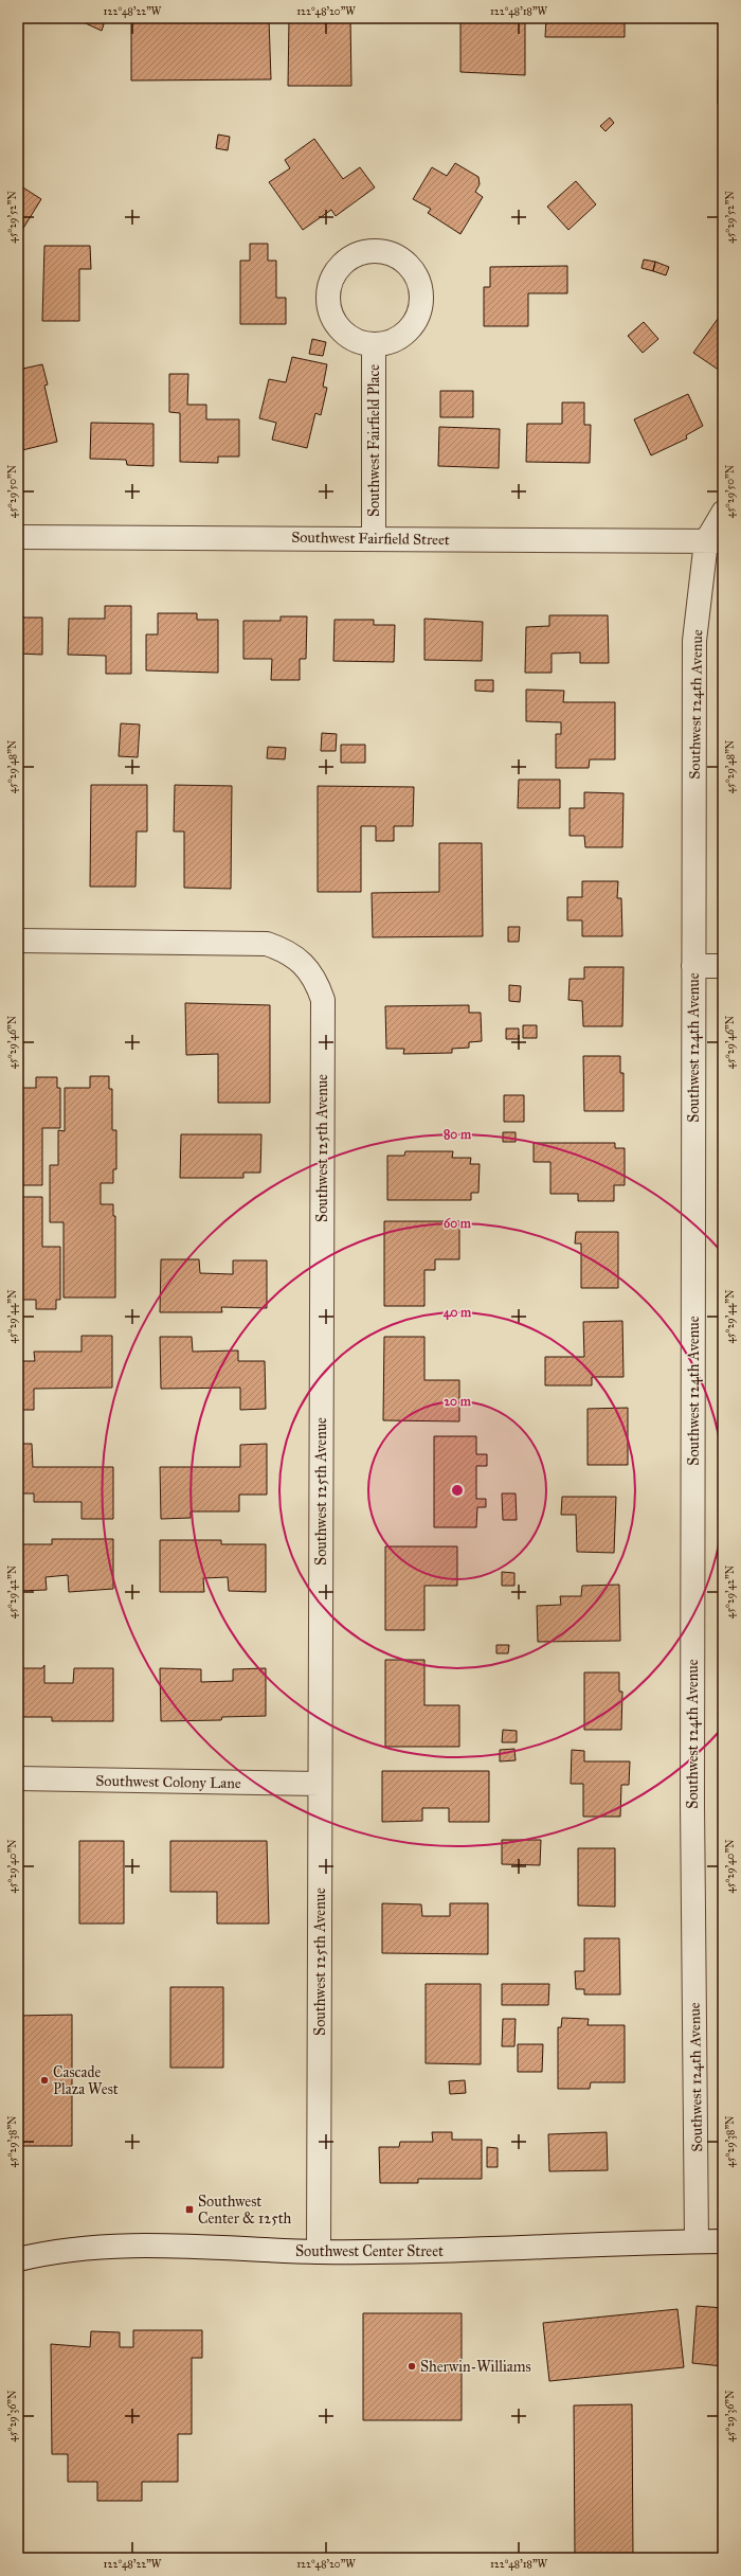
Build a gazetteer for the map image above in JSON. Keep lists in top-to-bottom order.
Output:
{
  "streets": {
    "street": [
      "Southwest Fairfield Place",
      "Southwest Fairfield Street",
      "Southwest 124th Avenue",
      "Southwest 125th Avenue",
      "Southwest Colony Lane",
      "Southwest Center Street"
    ]
  },
  "crossings": [
    ["Southwest Fairfield Place", "Southwest Fairfield Street"],
    ["Southwest Fairfield Street", "Southwest 124th Avenue"],
    ["Southwest 124th Avenue", "Southwest Center Street"],
    ["Southwest 125th Avenue", "Southwest Colony Lane"],
    ["Southwest 125th Avenue", "Southwest Center Street"]
  ],
  "places": {
    "other": ["Cascade Plaza West", "Sherwin-Williams"],
    "transit": ["Southwest Center & 125th"]
  },
  "coordinates": [
    "122°48'22\"W",
    "122°48'20\"W",
    "122°48'18\"W",
    "45°29'52\"N",
    "45°29'50\"N",
    "45°29'48\"N",
    "45°29'46\"N",
    "45°29'44\"N",
    "45°29'42\"N",
    "45°29'40\"N",
    "45°29'38\"N",
    "45°29'36\"N"
  ],
  "rings": [
    "80 m",
    "60 m",
    "40 m",
    "20 m"
  ]
}
